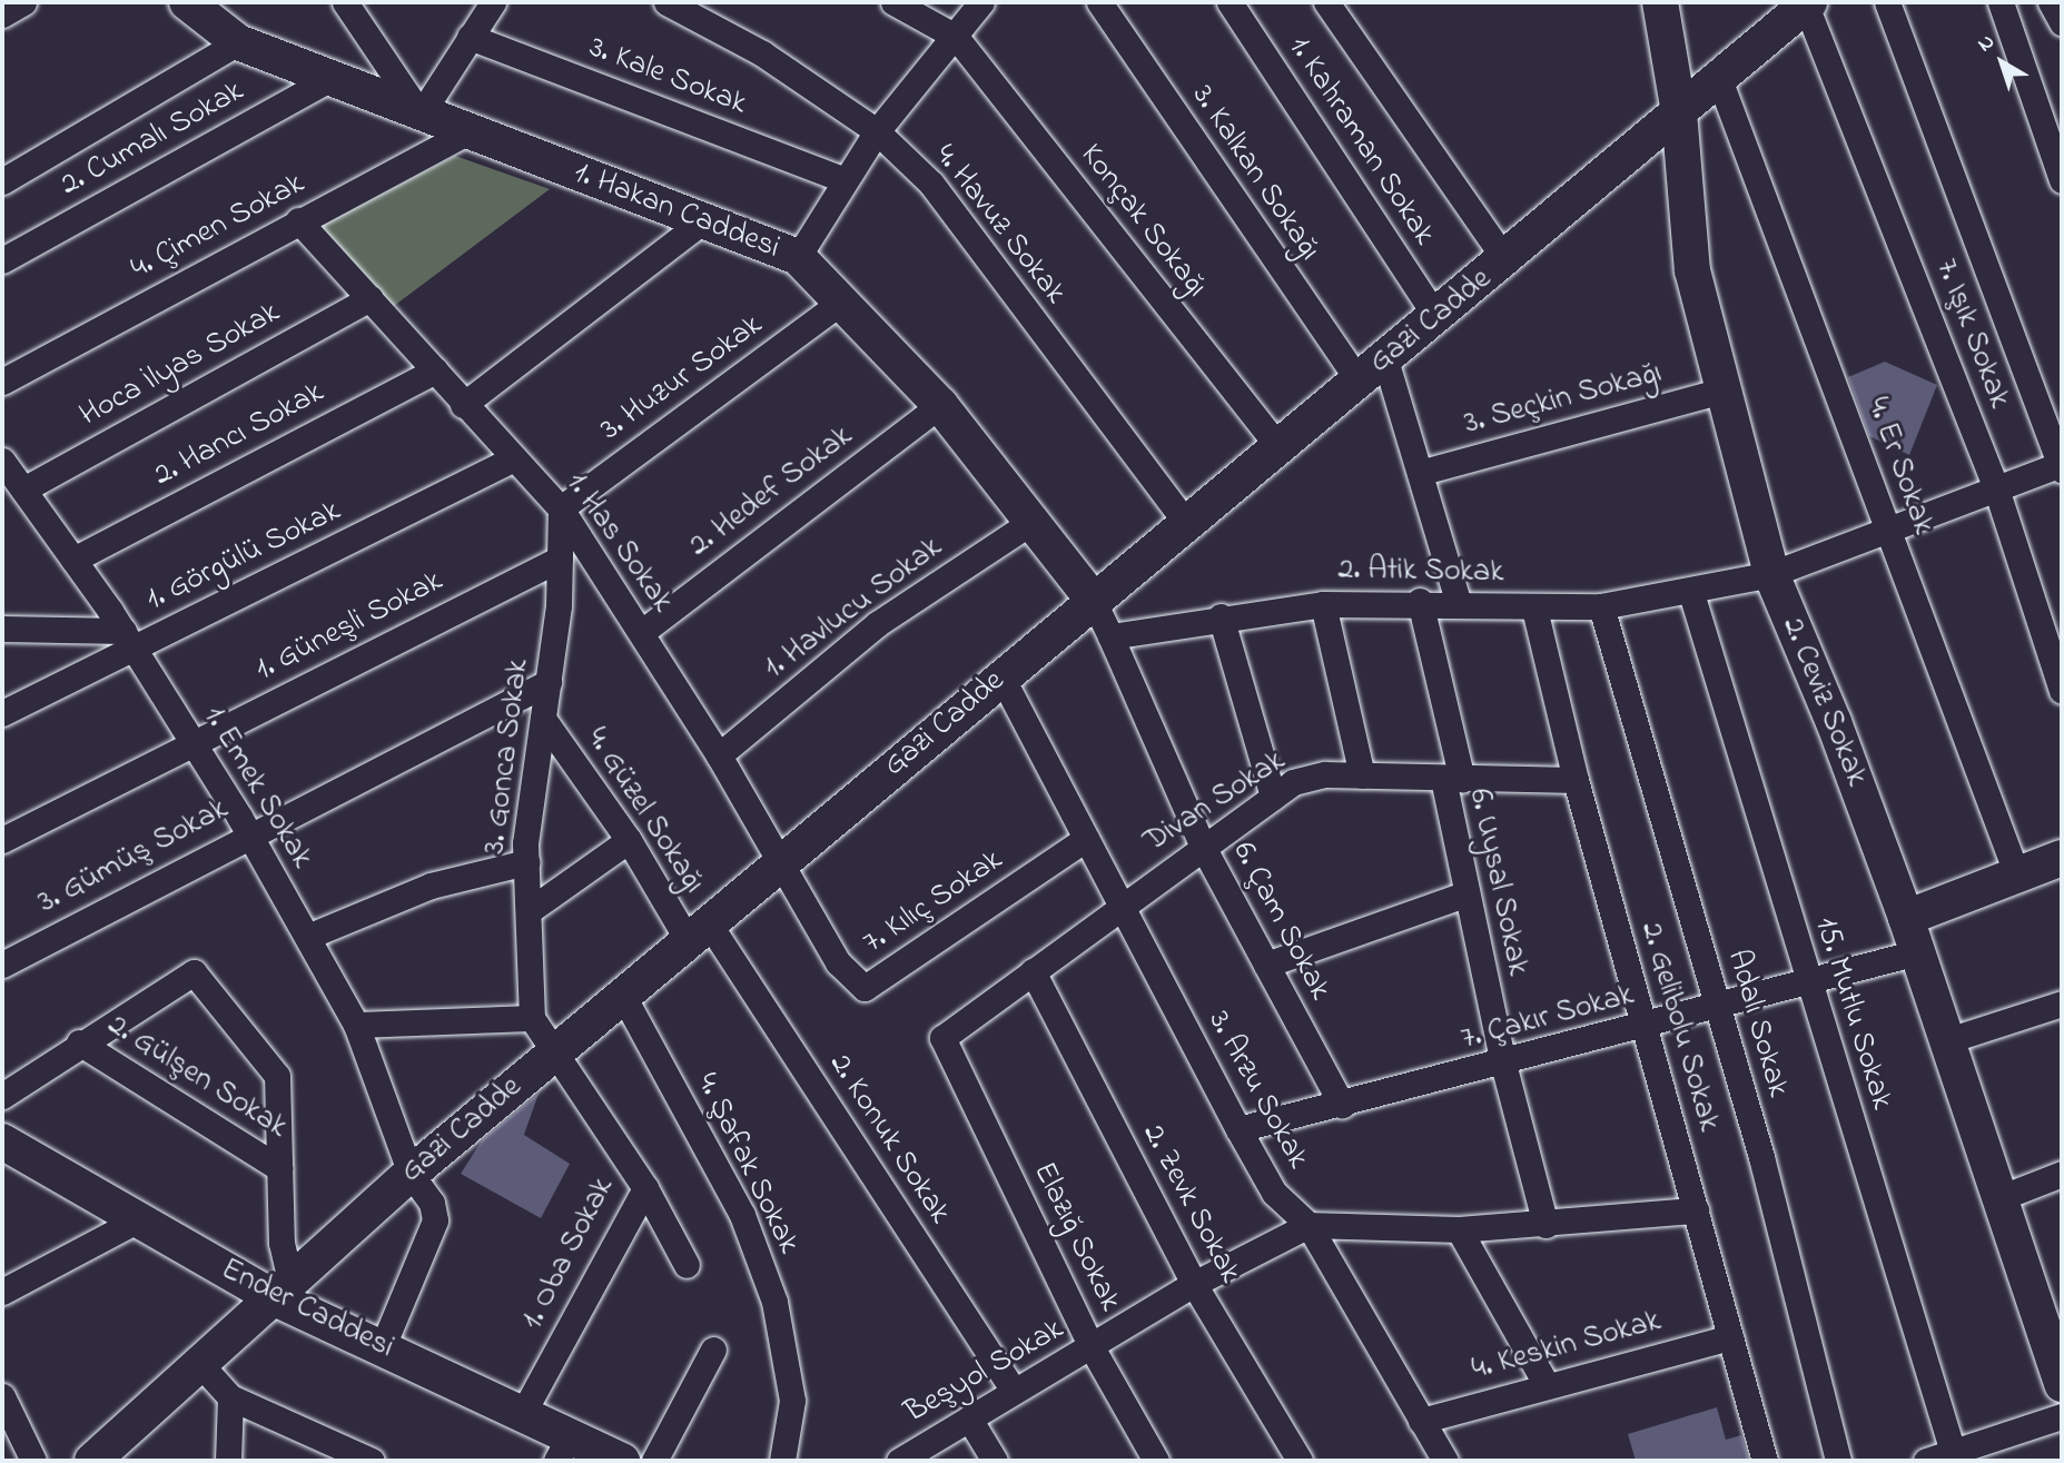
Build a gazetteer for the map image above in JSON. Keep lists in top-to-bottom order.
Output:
{
  "streets": {
    "main road": [
      "1. Hakan Caddesi",
      "Gazi Cadde",
      "2. Ceviz Sokak",
      "Ender Caddesi"
    ],
    "street": [
      "3. Kale Sokak",
      "2. Cumalı Sokak",
      "1. Kahraman Sokak",
      "3. Kalkan Sokağı",
      "Konçak Sokağı",
      "4. Havuz Sokak",
      "4. Çimen Sokak",
      "7. Işık Sokak",
      "Hoca İlyas Sokak",
      "3. Huzur Sokak",
      "3. Seçkin Sokağı",
      "2. Hancı Sokak",
      "4. Er Sokak",
      "2. Hedef Sokak",
      "1. Has Sokak",
      "1. Görgülü Sokak",
      "2. Atik Sokak",
      "1. Havlucu Sokak",
      "1. Güneşli Sokak",
      "3. Gonca Sokak",
      "1. Emek Sokak",
      "Divan Sokak",
      "4. Güzel Sokağı",
      "3. Gümüş Sokak",
      "6. Uysal Sokak",
      "7. Kılıç Sokak",
      "6. Çam Sokak",
      "15. Mutlu Sokak",
      "7. Çakır Sokak",
      "Adalı Sokak",
      "2. Gelibolu Sokak",
      "2. Gülşen Sokak",
      "3. Arzu Sokak",
      "2. Konuk Sokak",
      "4. Şafak Sokak",
      "2. Zevk Sokak",
      "Elazığ Sokak",
      "1. Oba Sokak",
      "4. Keskin Sokak",
      "Beşyol Sokak"
    ]
  },
  "crossings": [
    ["2. Cumalı Sokak", "1. Hakan Caddesi"],
    ["1. Kahraman Sokak", "Gazi Cadde"],
    ["3. Kalkan Sokağı", "Gazi Cadde"],
    ["1. Hakan Caddesi", "4. Çimen Sokak"],
    ["1. Hakan Caddesi", "Gazi Cadde"],
    ["1. Hakan Caddesi", "3. Huzur Sokak"],
    ["1. Hakan Caddesi", "2. Hedef Sokak"],
    ["1. Hakan Caddesi", "1. Havlucu Sokak"],
    ["Konçak Sokağı", "Gazi Cadde"],
    ["4. Havuz Sokak", "Gazi Cadde"],
    ["4. Çimen Sokak", "1. Has Sokak"],
    ["Gazi Cadde", "7. Işık Sokak"],
    ["Gazi Cadde", "4. Er Sokak"],
    ["Gazi Cadde", "1. Has Sokak"],
    ["Gazi Cadde", "2. Ceviz Sokak"],
    ["Gazi Cadde", "3. Gonca Sokak"],
    ["Gazi Cadde", "1. Emek Sokak"],
    ["Gazi Cadde", "4. Güzel Sokağı"],
    ["Gazi Cadde", "7. Kılıç Sokak"],
    ["Gazi Cadde", "3. Arzu Sokak"],
    ["Gazi Cadde", "2. Konuk Sokak"],
    ["Gazi Cadde", "4. Şafak Sokak"],
    ["Gazi Cadde", "1. Oba Sokak"],
    ["Gazi Cadde", "Ender Caddesi"],
    ["7. Işık Sokak", "2. Atik Sokak"],
    ["Hoca İlyas Sokak", "1. Has Sokak"],
    ["Hoca İlyas Sokak", "1. Emek Sokak"],
    ["3. Huzur Sokak", "1. Has Sokak"],
    ["3. Huzur Sokak", "3. Gonca Sokak"],
    ["3. Seçkin Sokağı", "2. Ceviz Sokak"],
    ["2. Hancı Sokak", "1. Has Sokak"],
    ["2. Hancı Sokak", "1. Emek Sokak"],
    ["4. Er Sokak", "2. Atik Sokak"],
    ["2. Hedef Sokak", "1. Has Sokak"],
    ["1. Has Sokak", "1. Görgülü Sokak"],
    ["1. Has Sokak", "1. Havlucu Sokak"],
    ["1. Has Sokak", "3. Gonca Sokak"],
    ["1. Has Sokak", "7. Kılıç Sokak"],
    ["1. Görgülü Sokak", "1. Emek Sokak"],
    ["2. Atik Sokak", "2. Ceviz Sokak"],
    ["2. Atik Sokak", "6. Uysal Sokak"],
    ["2. Atik Sokak", "6. Çam Sokak"],
    ["2. Atik Sokak", "15. Mutlu Sokak"],
    ["2. Atik Sokak", "Adalı Sokak"],
    ["2. Atik Sokak", "2. Gelibolu Sokak"],
    ["1. Güneşli Sokak", "3. Gonca Sokak"],
    ["1. Güneşli Sokak", "1. Emek Sokak"],
    ["2. Ceviz Sokak", "7. Çakır Sokak"],
    ["3. Gonca Sokak", "4. Güzel Sokağı"],
    ["3. Gonca Sokak", "3. Gümüş Sokak"],
    ["3. Gonca Sokak", "1. Oba Sokak"],
    ["1. Emek Sokak", "3. Gümüş Sokak"],
    ["1. Emek Sokak", "Ender Caddesi"],
    ["Divan Sokak", "6. Uysal Sokak"],
    ["Divan Sokak", "6. Çam Sokak"],
    ["Divan Sokak", "2. Gelibolu Sokak"],
    ["Divan Sokak", "3. Arzu Sokak"],
    ["Divan Sokak", "2. Zevk Sokak"],
    ["Divan Sokak", "Elazığ Sokak"],
    ["4. Güzel Sokağı", "2. Konuk Sokak"],
    ["6. Uysal Sokak", "7. Çakır Sokak"],
    ["7. Kılıç Sokak", "3. Arzu Sokak"],
    ["6. Çam Sokak", "7. Çakır Sokak"],
    ["15. Mutlu Sokak", "7. Çakır Sokak"],
    ["7. Çakır Sokak", "Adalı Sokak"],
    ["7. Çakır Sokak", "2. Gelibolu Sokak"],
    ["7. Çakır Sokak", "3. Arzu Sokak"],
    ["2. Gelibolu Sokak", "4. Keskin Sokak"],
    ["3. Arzu Sokak", "4. Keskin Sokak"],
    ["3. Arzu Sokak", "Beşyol Sokak"],
    ["2. Konuk Sokak", "Beşyol Sokak"],
    ["2. Zevk Sokak", "Beşyol Sokak"],
    ["Elazığ Sokak", "Beşyol Sokak"],
    ["1. Oba Sokak", "Ender Caddesi"]
  ],
  "north": "top left"
}
